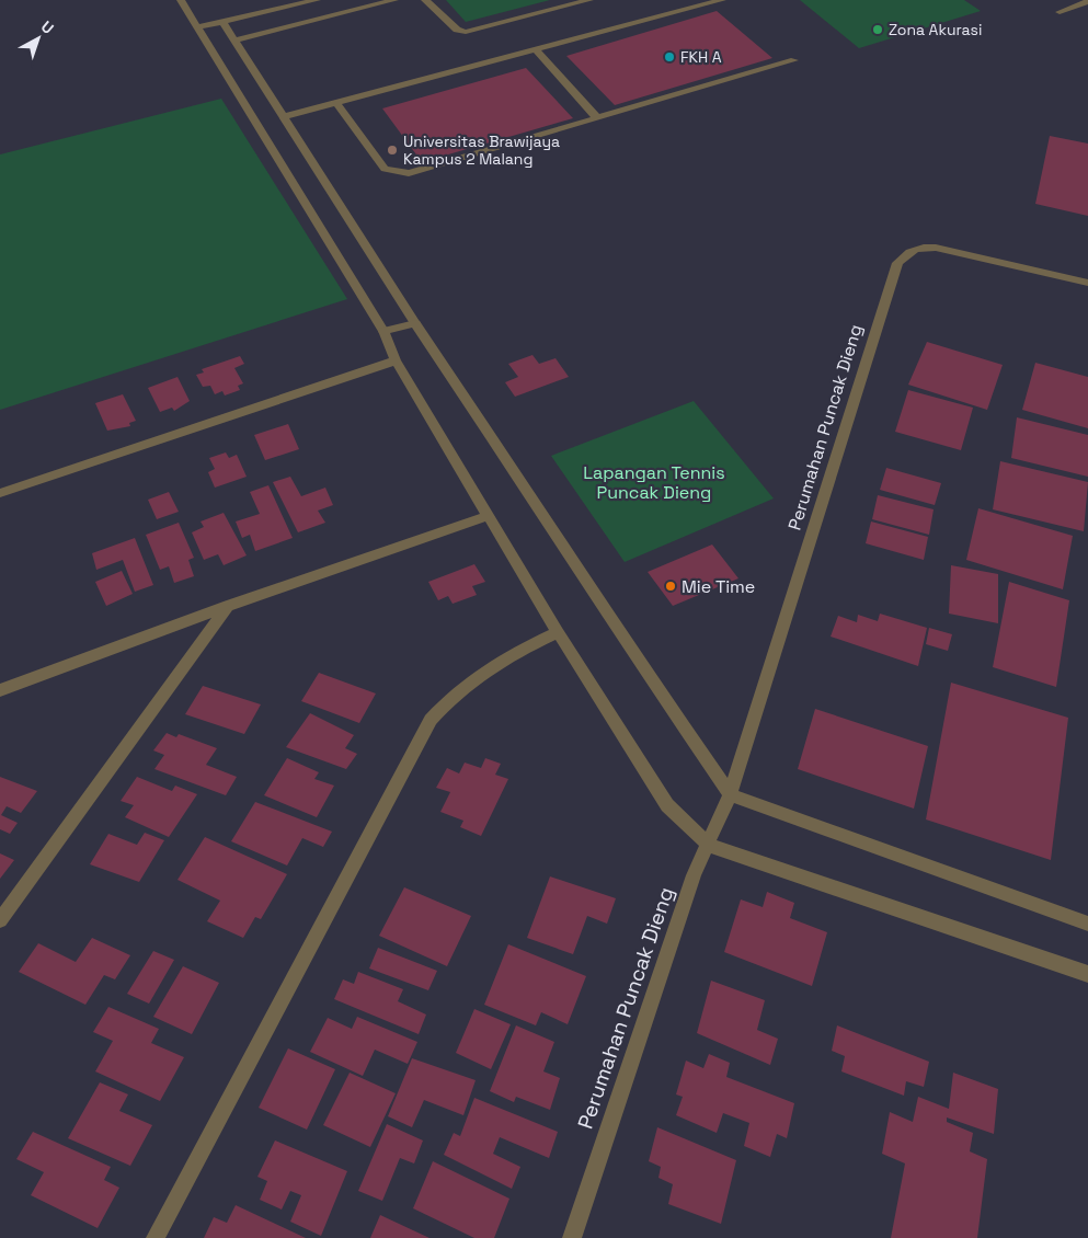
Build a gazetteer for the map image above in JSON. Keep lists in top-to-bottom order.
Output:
{
  "streets": {
    "street": ["Perumahan Puncak Dieng"]
  },
  "parks": ["Lapangan Tennis Puncak Dieng"],
  "places": [
    "Zona Akurasi",
    "FKH A",
    "Universitas Brawijaya Kampus 2 Malang",
    "Mie Time"
  ],
  "north": "top right"
}
